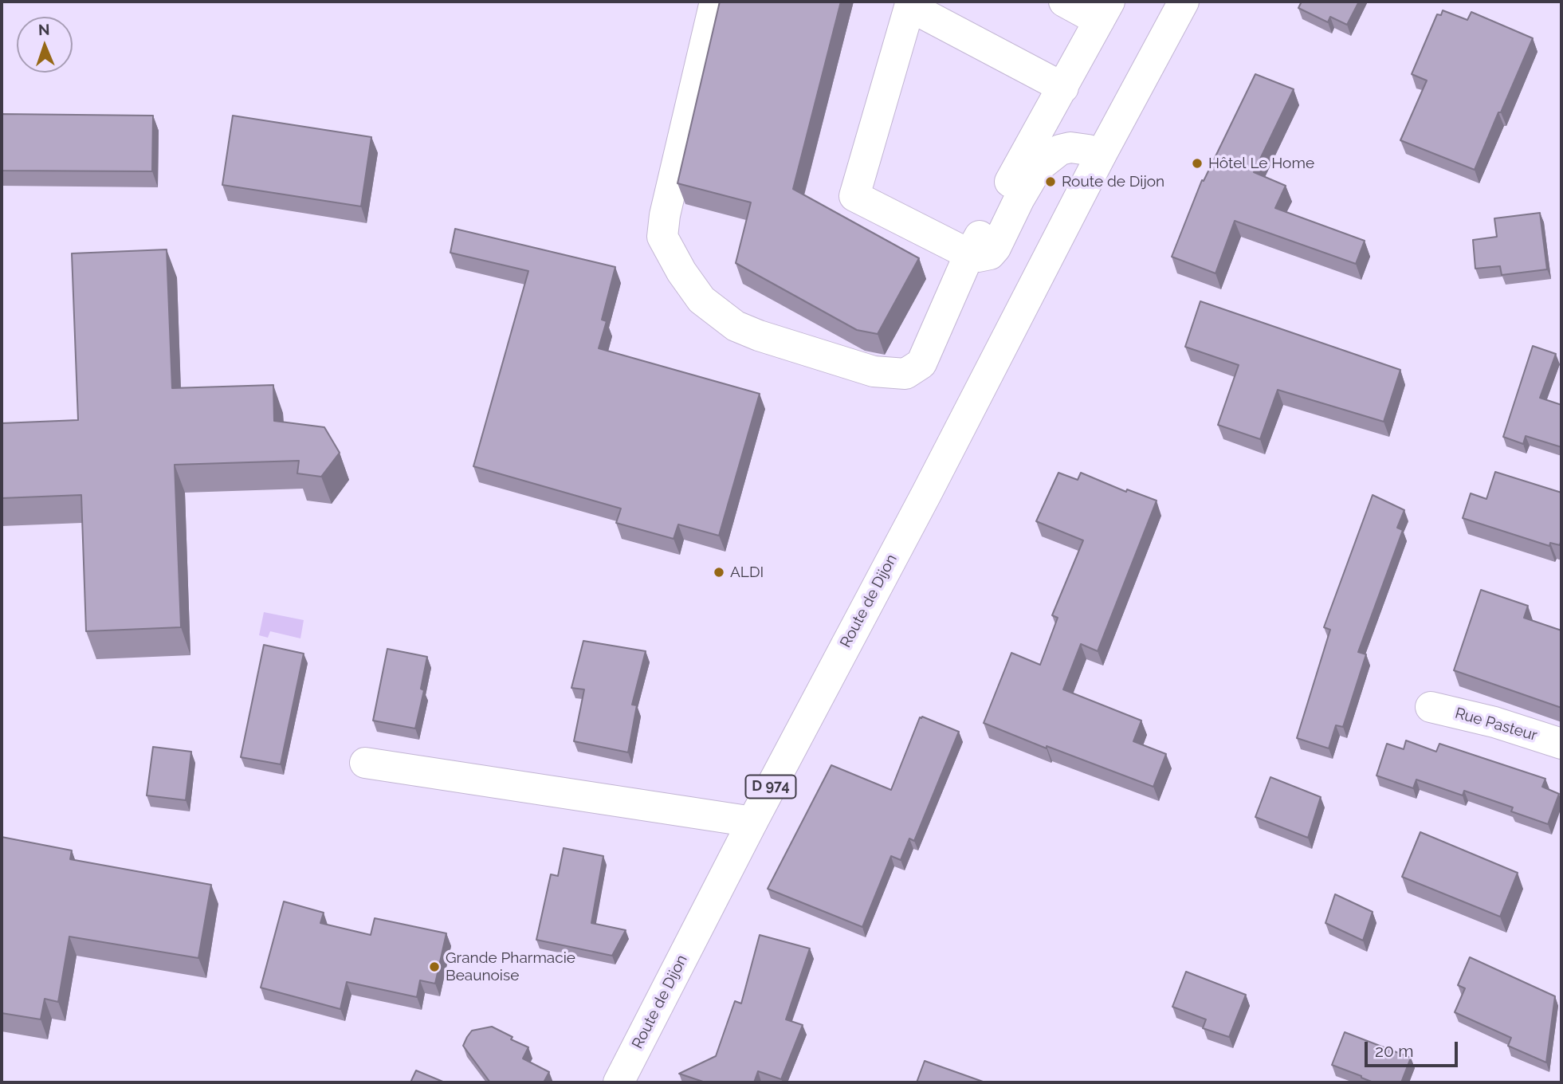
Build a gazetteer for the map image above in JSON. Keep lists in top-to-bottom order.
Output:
{
  "streets": {
    "main road": ["Route de Dijon", "Rue Pasteur", "D 974"]
  },
  "places": [
    "Hôtel Le Home",
    "Route de Dijon",
    "ALDI",
    "Grande Pharmacie Beaunoise"
  ],
  "scale_bar": "20 m",
  "north": "top"
}
